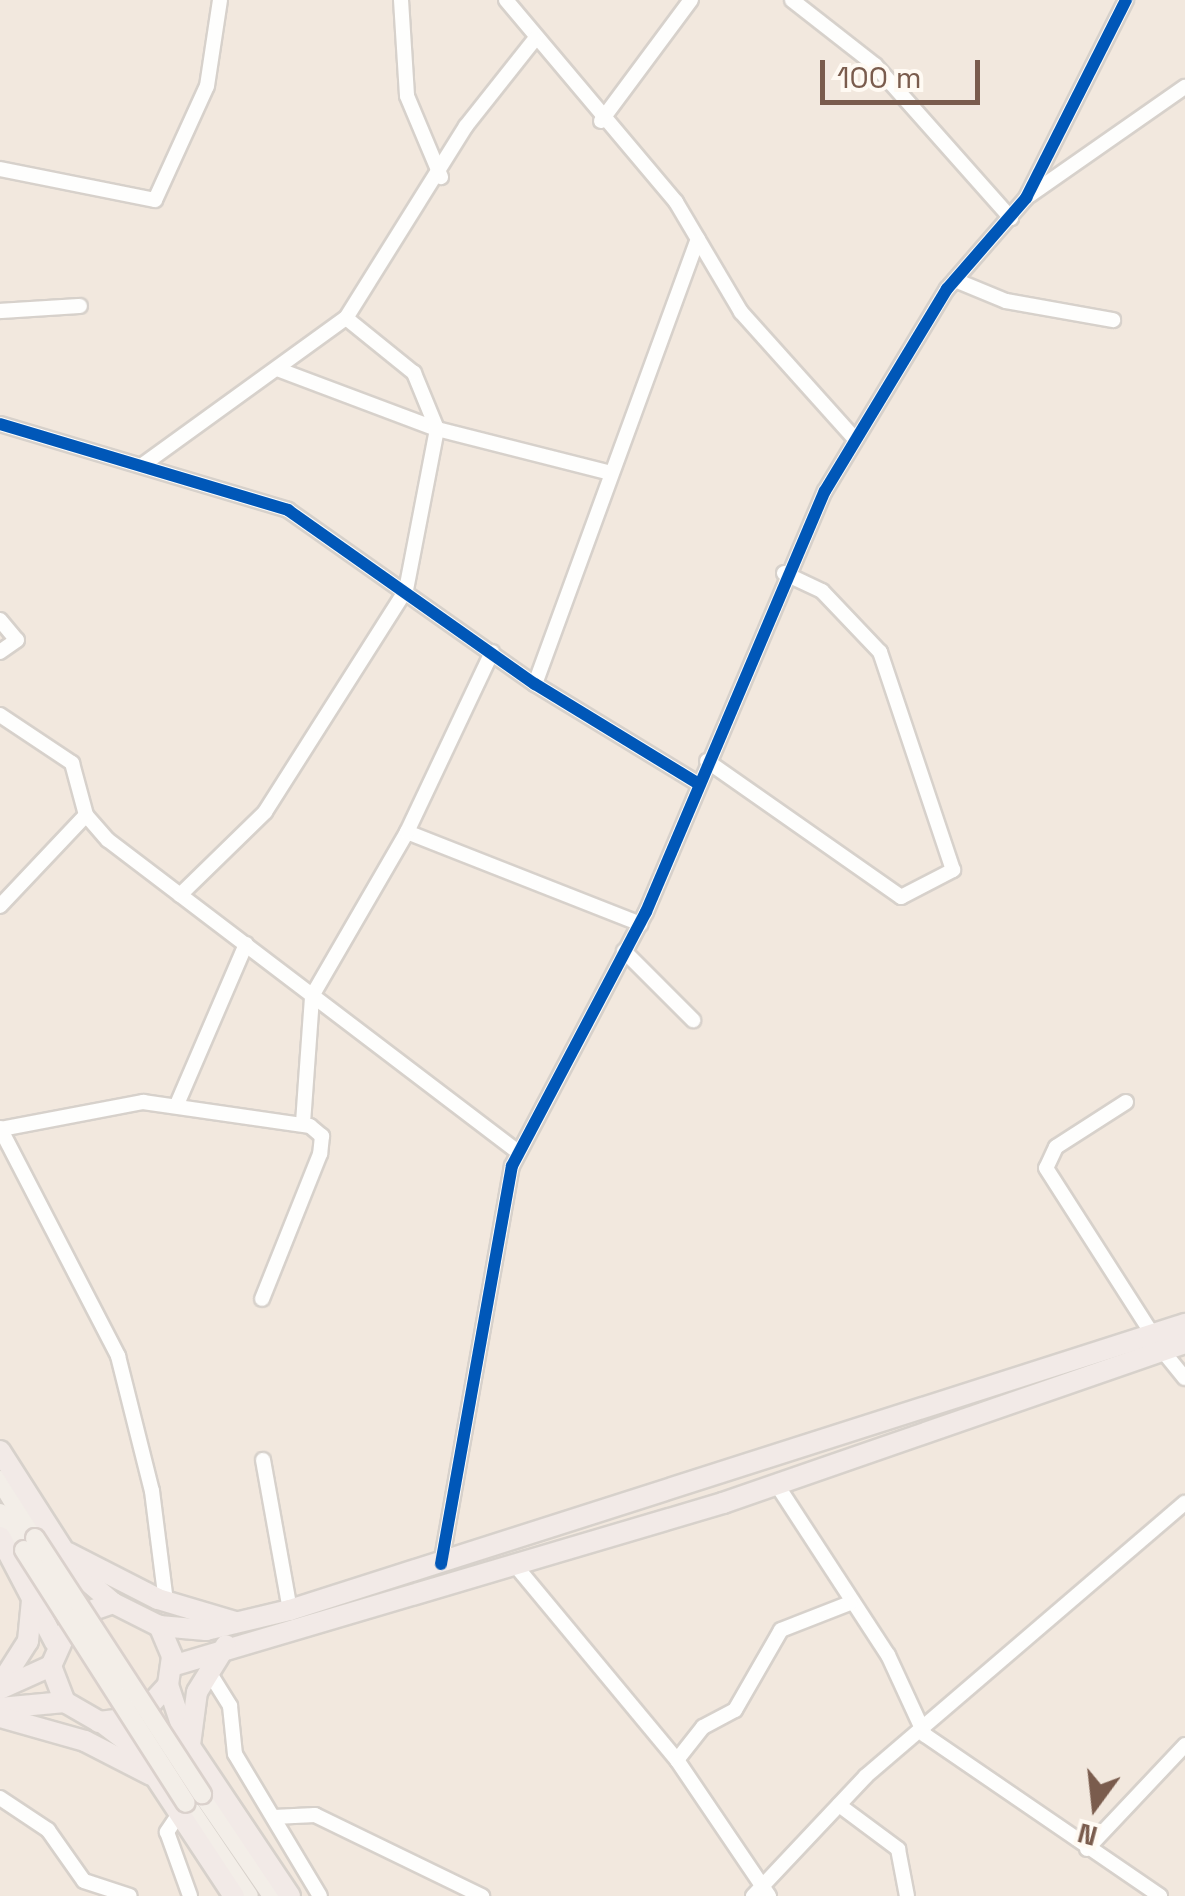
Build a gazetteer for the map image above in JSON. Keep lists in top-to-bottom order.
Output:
{
  "scale_bar": "100 m",
  "north": "bottom"
}
